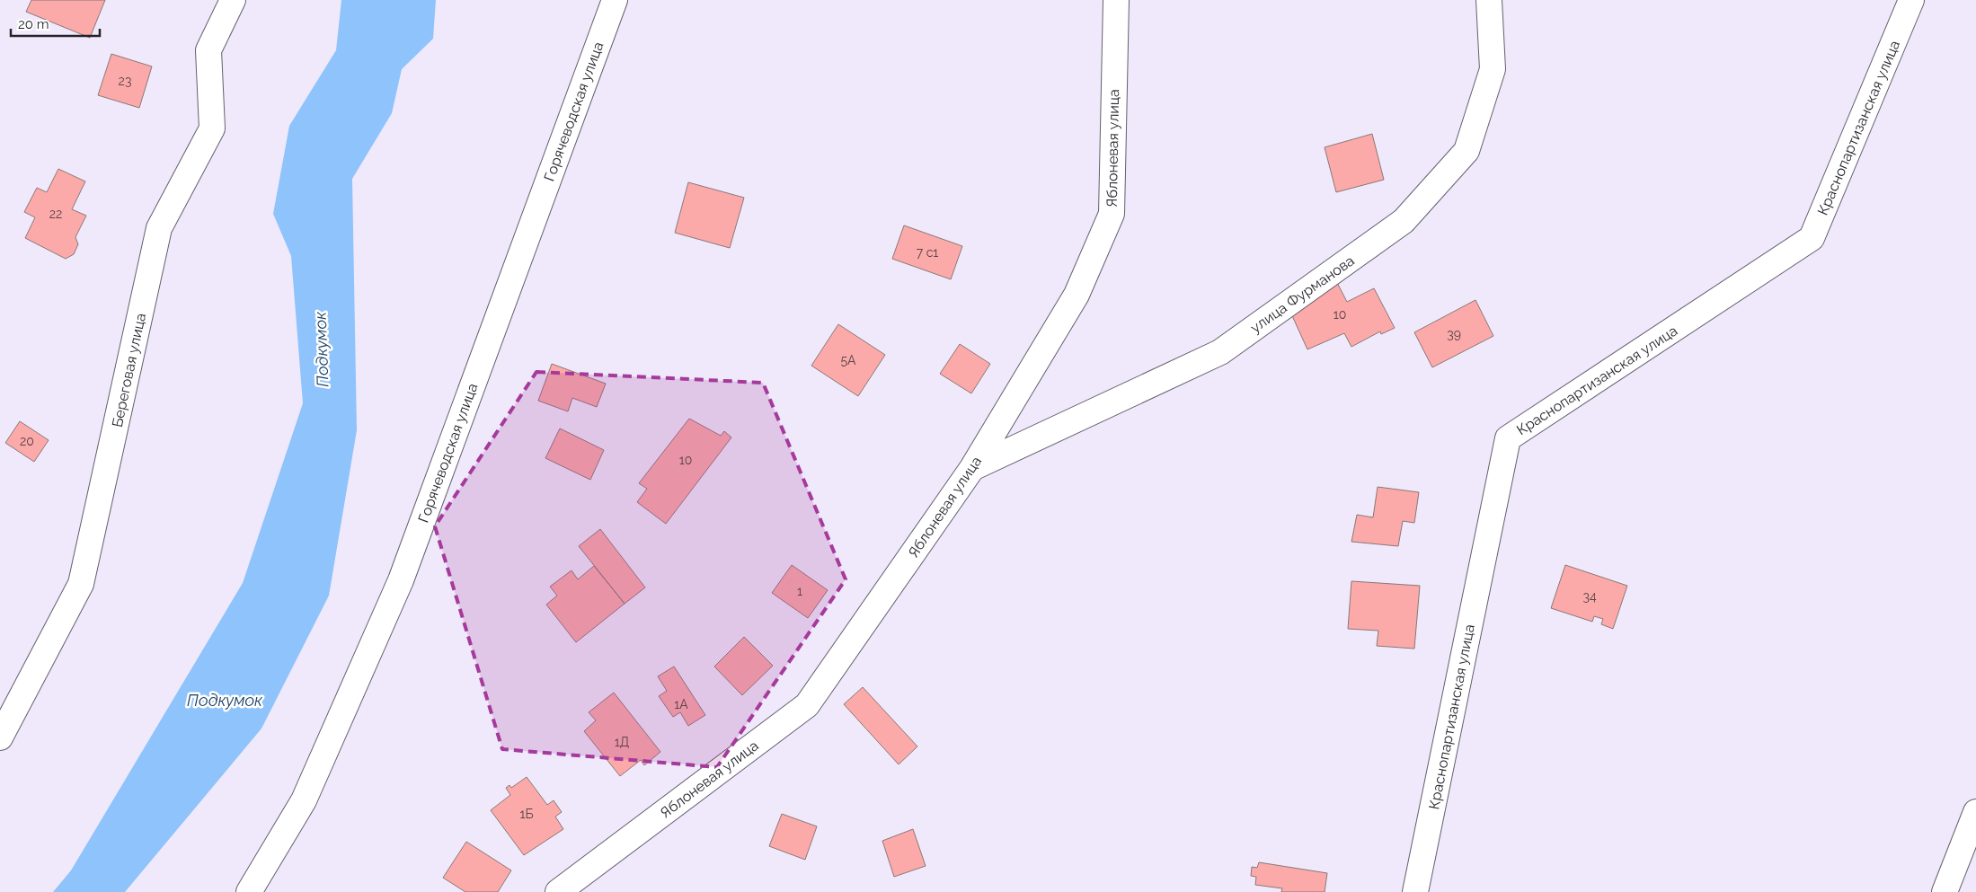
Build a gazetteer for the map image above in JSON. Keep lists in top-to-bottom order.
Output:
{
  "streets": {
    "street": [
      "Горячеводская улица",
      "Краснопартизанская улица",
      "Яблоневая улица",
      "улица Фурманова",
      "Береговая улица"
    ]
  },
  "crossings": [
    ["Яблоневая улица", "улица Фурманова"]
  ],
  "water": ["Подкумок"],
  "house_numbers": [
    "23",
    "22",
    "7 с1",
    "10",
    "39",
    "5А",
    "20",
    "10",
    "1",
    "34",
    "1А",
    "1Д",
    "1Б"
  ],
  "scale_bar": "20 m"
}
